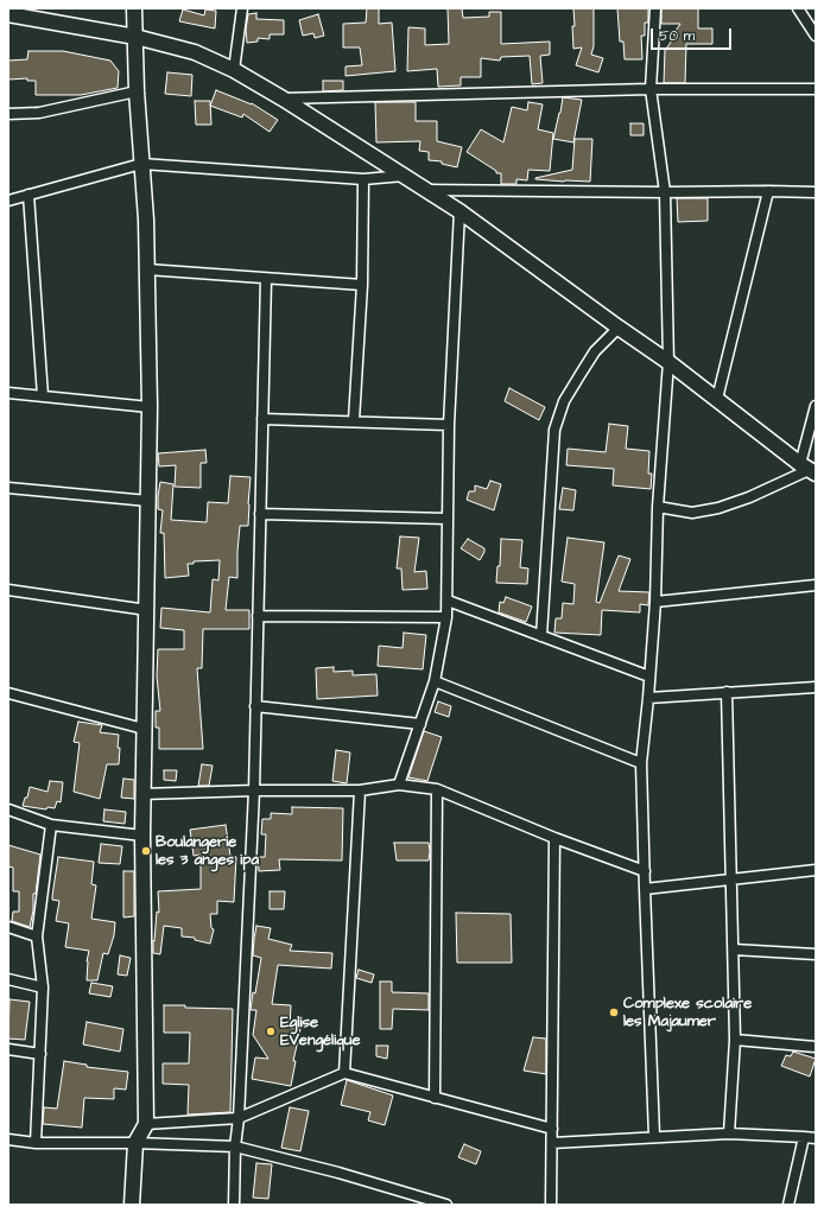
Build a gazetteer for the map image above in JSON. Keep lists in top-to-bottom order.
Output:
{
  "places": ["Boulangerie les 3 anges ipa", "Complexe scolaire les Majaumer", "Eglise EVengélique"],
  "scale_bar": "50 m"
}
